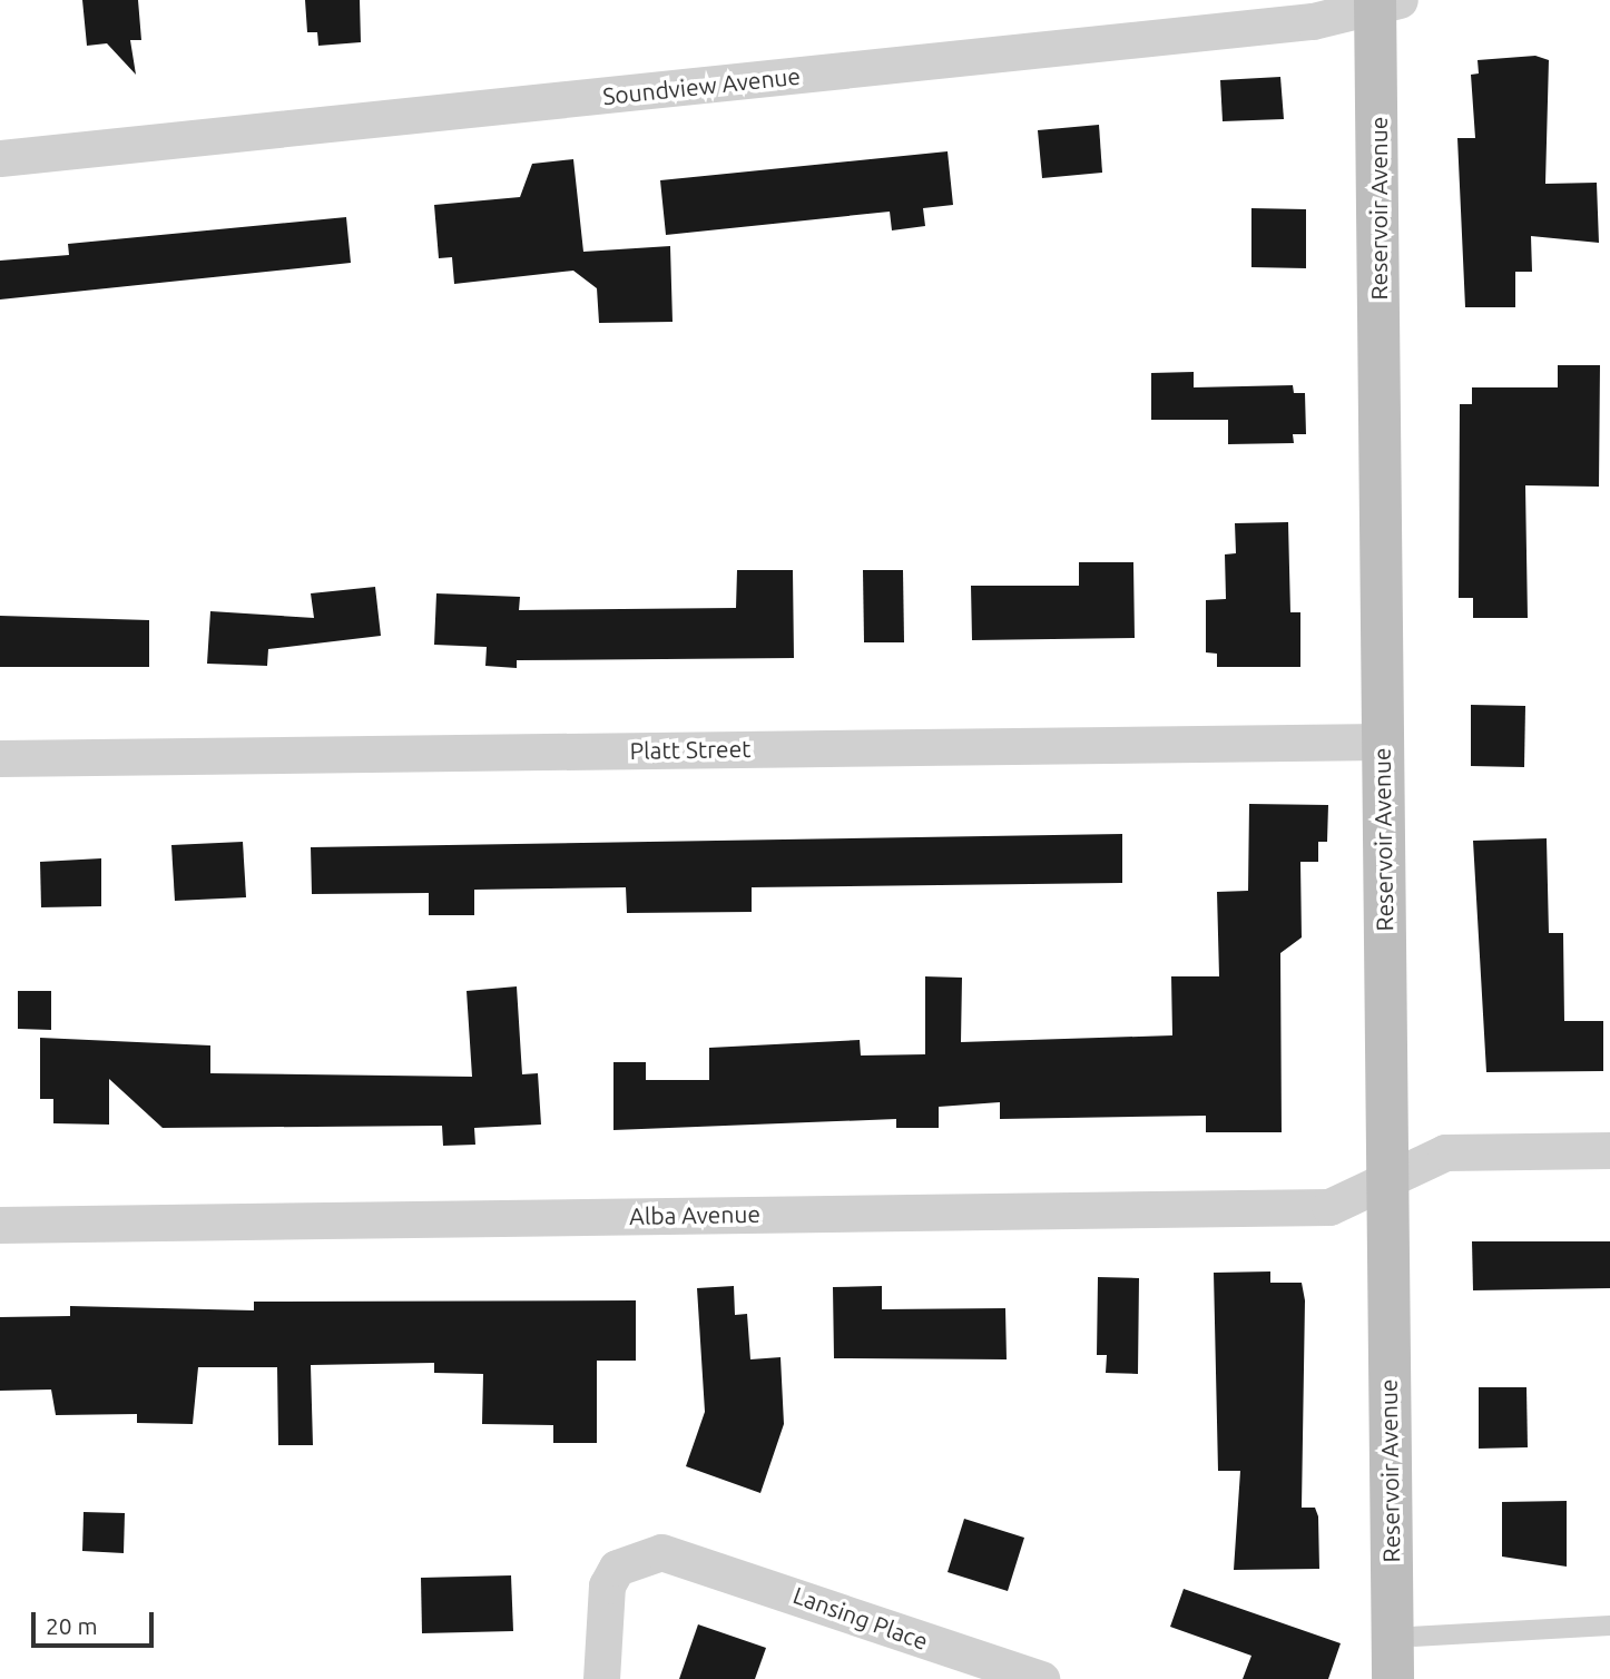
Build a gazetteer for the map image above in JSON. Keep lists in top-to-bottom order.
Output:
{
  "streets": {
    "main road": ["Reservoir Avenue"],
    "street": [
      "Soundview Avenue",
      "Platt Street",
      "Alba Avenue",
      "Lansing Place"
    ]
  },
  "crossings": [
    ["Soundview Avenue", "Reservoir Avenue"],
    ["Reservoir Avenue", "Platt Street"],
    ["Reservoir Avenue", "Alba Avenue"]
  ],
  "scale_bar": "20 m"
}
